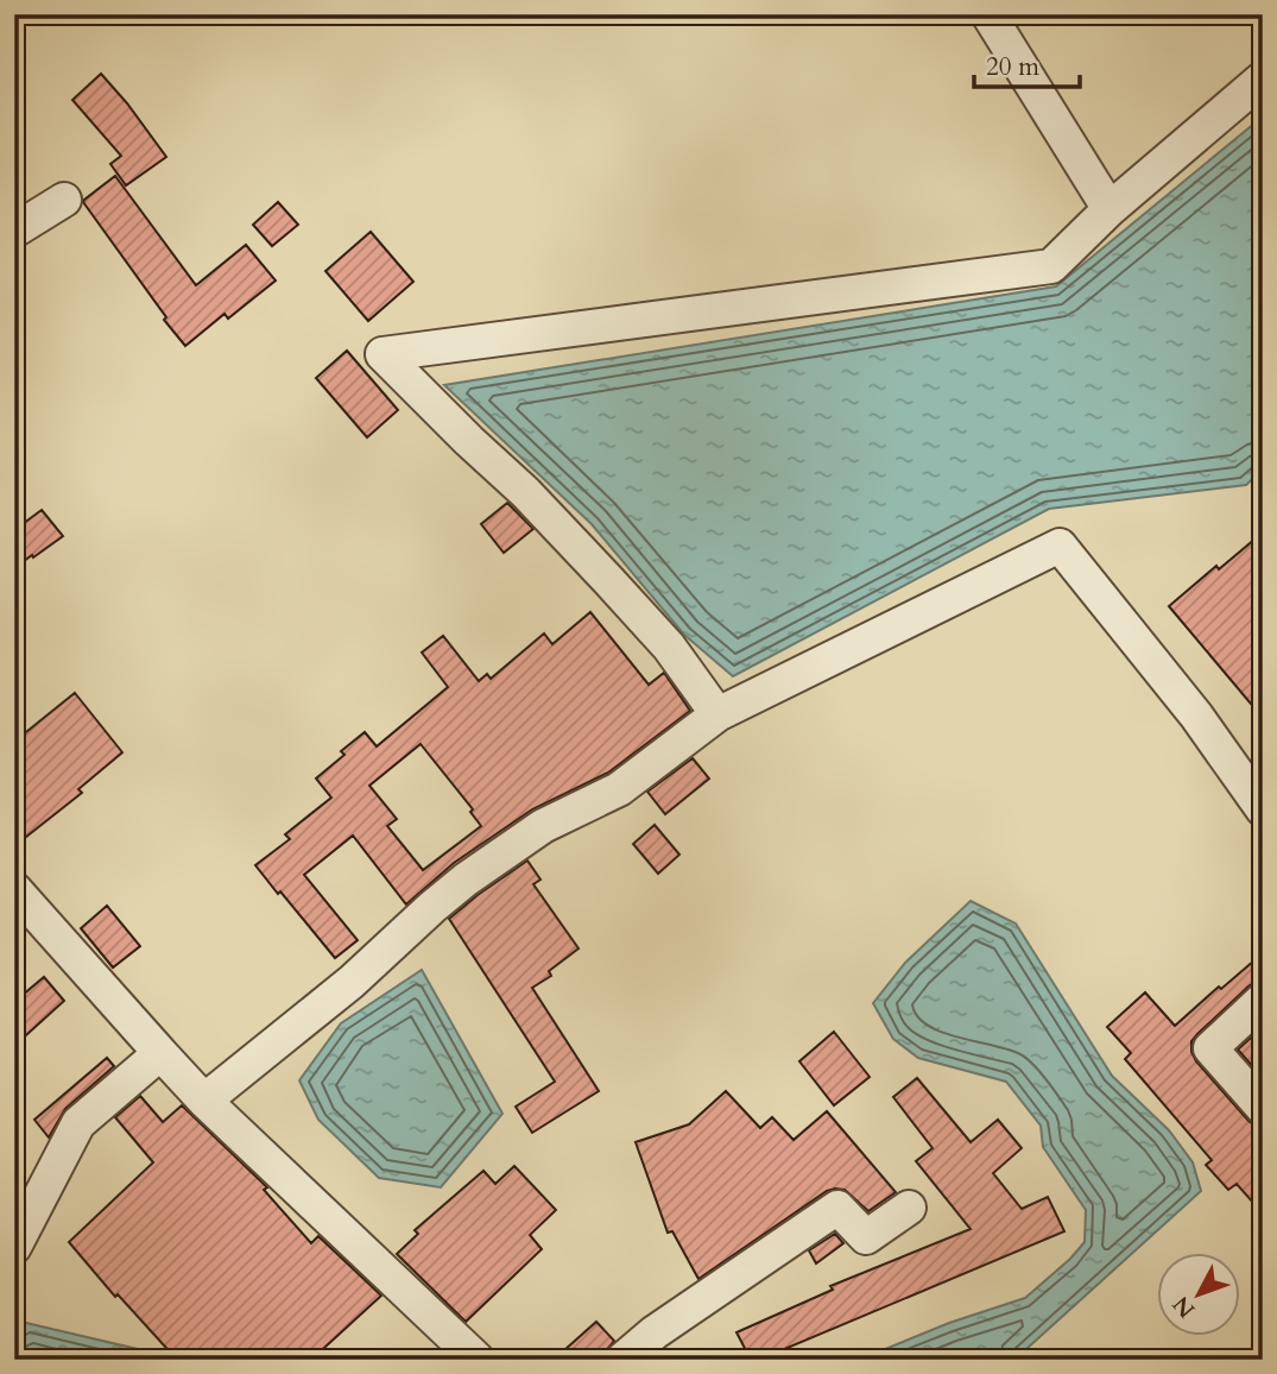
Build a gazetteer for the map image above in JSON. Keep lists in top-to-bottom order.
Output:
{
  "scale_bar": "20 m",
  "north": "bottom left"
}
